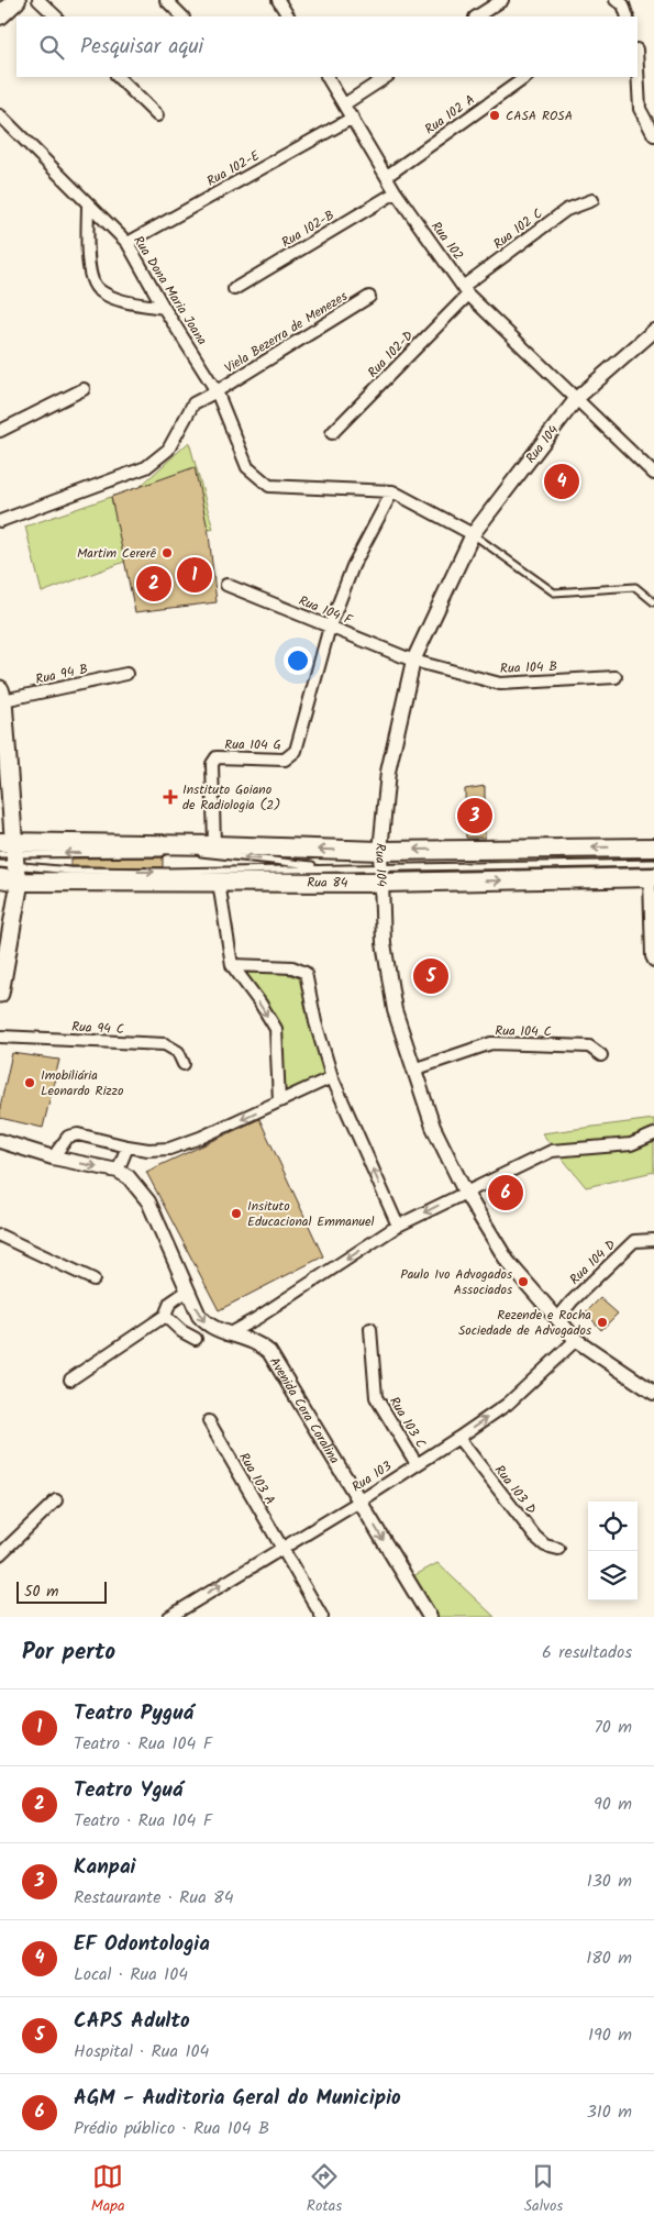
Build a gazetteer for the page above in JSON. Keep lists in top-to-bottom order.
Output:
{
  "streets": {
    "main road": ["Rua 84"],
    "street": [
      "Rua 102 A",
      "Rua 102-E",
      "Rua 102-B",
      "Rua 102 C",
      "Rua 102",
      "Rua Dona Maria Joana",
      "Viela Bezerra de Menezes",
      "Rua 102-D",
      "Rua 104",
      "Rua 104 F",
      "Rua 104 B",
      "Rua 94 B",
      "Rua 104 G",
      "Rua 94 C",
      "Rua 104 C",
      "Rua 104 D",
      "Avenida Cora Coralina",
      "Rua 103 C",
      "Rua 103",
      "Rua 103 A",
      "Rua 103 D"
    ]
  },
  "crossings": [
    ["Rua 102 A", "Rua 102"],
    ["Rua 102-E", "Rua 102"],
    ["Rua 102-E", "Rua Dona Maria Joana"],
    ["Rua 102-B", "Rua 102"],
    ["Rua 102 C", "Rua 102"],
    ["Rua 102 C", "Rua 102-D"],
    ["Rua 102", "Rua 102-D"],
    ["Rua 102", "Rua 104"],
    ["Rua Dona Maria Joana", "Viela Bezerra de Menezes"],
    ["Rua Dona Maria Joana", "Rua 104 G"],
    ["Rua 104", "Rua 104 F"],
    ["Rua 104", "Rua 104 B"],
    ["Rua 104", "Rua 84"],
    ["Rua 104", "Rua 104 C"],
    ["Rua 104", "Rua 104 D"],
    ["Rua 104", "Rua 103"],
    ["Rua 104 F", "Rua 104 B"],
    ["Rua 104 F", "Rua 104 G"],
    ["Rua 104 G", "Rua 84"],
    ["Avenida Cora Coralina", "Rua 103"],
    ["Rua 103 C", "Rua 103"],
    ["Rua 103", "Rua 103 A"],
    ["Rua 103", "Rua 103 D"]
  ],
  "one_way": ["Rua 103"],
  "places": {
    "other": [
      "CASA ROSA",
      "Martim Cererê",
      "Imobiliária Leonardo Rizzo",
      "Insituto Educacional Emmanuel",
      "Paulo Ivo Advogados Associados",
      "Rezende e Rocha Sociedade de Advogados"
    ],
    "health": ["Instituto Goiano de Radiologia (2)"]
  },
  "scale_bar": "50 m",
  "page": {
    "search": "Pesquisar aqui",
    "pins": [
      "4",
      "1",
      "2",
      "3",
      "5",
      "6"
    ],
    "scale": "50 m",
    "heading": ["Por perto", "6 resultados"],
    "list": [
      {
        "mark": "1",
        "name": "Teatro Pyguá",
        "note": "Teatro · Rua 104 F",
        "value": "70 m"
      },
      {
        "mark": "2",
        "name": "Teatro Yguá",
        "note": "Teatro · Rua 104 F",
        "value": "90 m"
      },
      {
        "mark": "3",
        "name": "Kanpai",
        "note": "Restaurante · Rua 84",
        "value": "130 m"
      },
      {
        "mark": "4",
        "name": "EF Odontologia",
        "note": "Local · Rua 104",
        "value": "180 m"
      },
      {
        "mark": "5",
        "name": "CAPS Adulto",
        "note": "Hospital · Rua 104",
        "value": "190 m"
      },
      {
        "mark": "6",
        "name": "AGM - Auditoria Geral do Municipio",
        "note": "Prédio público · Rua 104 B",
        "value": "310 m"
      }
    ],
    "nav": ["Mapa", "Rotas", "Salvos"]
  }
}
